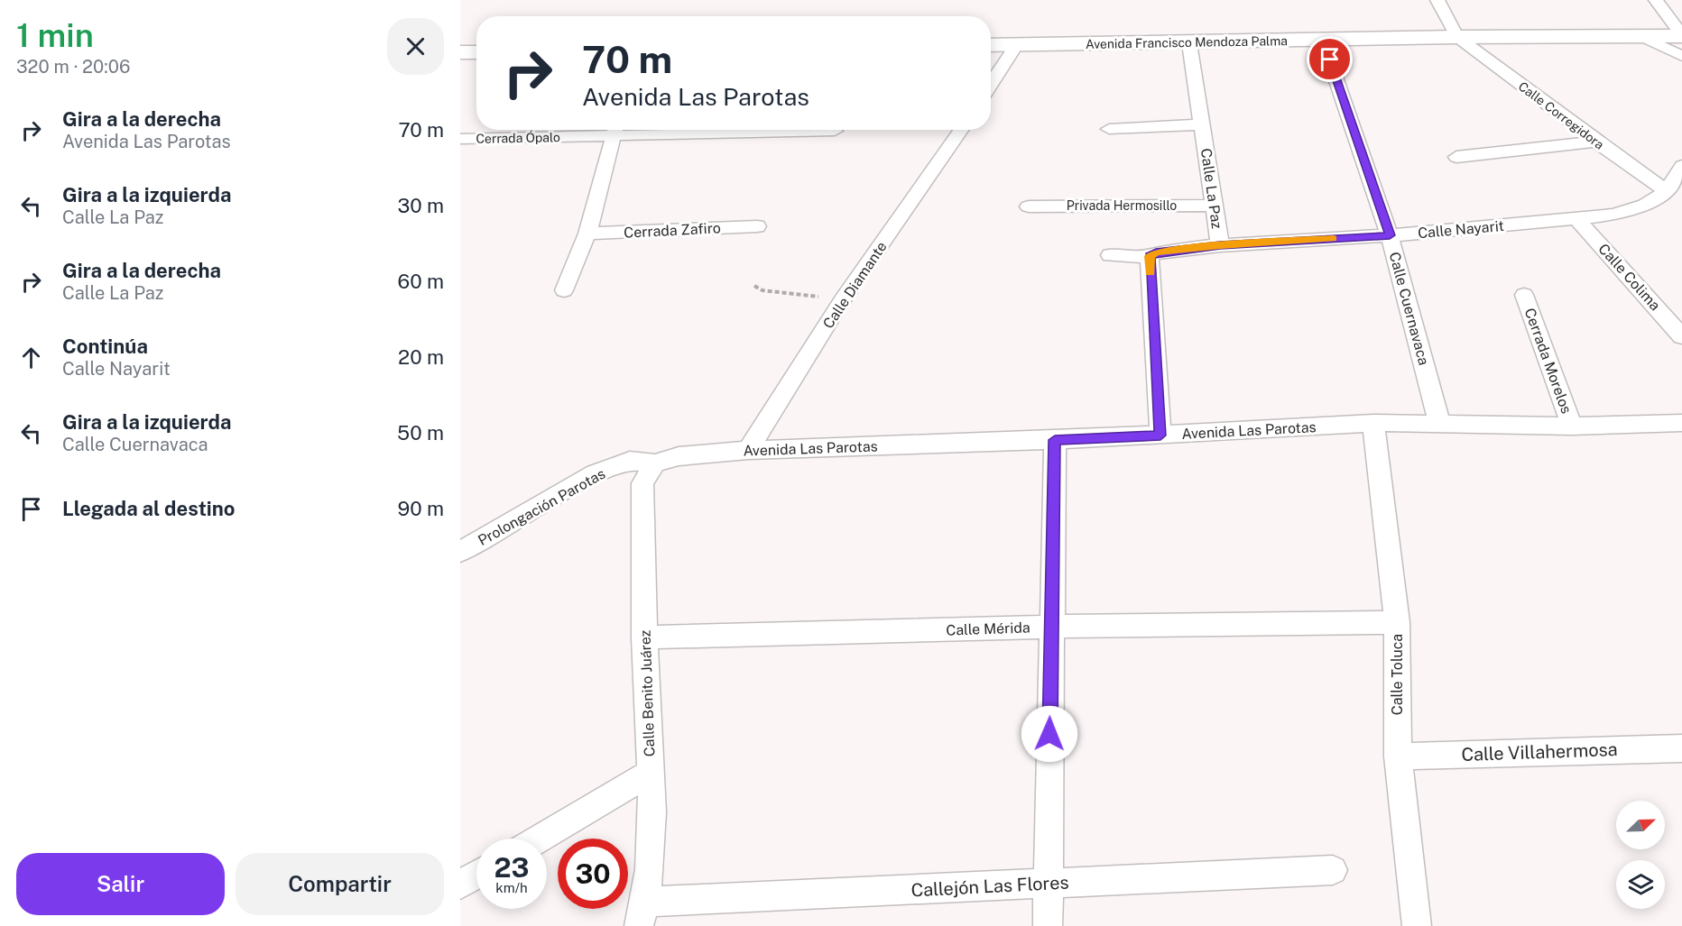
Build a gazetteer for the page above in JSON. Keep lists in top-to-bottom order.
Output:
{
  "streets": {
    "street": [
      "Avenida Francisco Mendoza Palma",
      "Calle Corregidora",
      "Cerrada Ópalo",
      "Calle La Paz",
      "Privada Hermosillo",
      "Calle Nayarit",
      "Cerrada Zafiro",
      "Calle Colima",
      "Calle Diamante",
      "Calle Cuernavaca",
      "Cerrada Morelos",
      "Avenida Las Parotas",
      "Prolongación Parotas",
      "Calle Mérida",
      "Calle Toluca",
      "Calle Benito Juárez",
      "Calle Villahermosa",
      "Callejón Las Flores"
    ]
  },
  "crossings": [
    ["Avenida Francisco Mendoza Palma", "Calle Corregidora"],
    ["Avenida Francisco Mendoza Palma", "Calle La Paz"],
    ["Avenida Francisco Mendoza Palma", "Calle Cuernavaca"],
    ["Calle Corregidora", "Calle Nayarit"],
    ["Calle La Paz", "Privada Hermosillo"],
    ["Calle La Paz", "Calle Nayarit"],
    ["Calle Nayarit", "Calle Colima"],
    ["Calle Nayarit", "Calle Cuernavaca"],
    ["Calle Diamante", "Avenida Las Parotas"],
    ["Calle Cuernavaca", "Avenida Las Parotas"],
    ["Cerrada Morelos", "Avenida Las Parotas"],
    ["Avenida Las Parotas", "Prolongación Parotas"],
    ["Avenida Las Parotas", "Calle Toluca"],
    ["Avenida Las Parotas", "Calle Benito Juárez"],
    ["Prolongación Parotas", "Calle Benito Juárez"],
    ["Calle Mérida", "Calle Toluca"],
    ["Calle Mérida", "Calle Benito Juárez"],
    ["Calle Toluca", "Calle Villahermosa"],
    ["Calle Benito Juárez", "Callejón Las Flores"]
  ],
  "north": "top right",
  "page": {
    "heading": ["1 min", "320 m · 20:06"],
    "turn": ["70 m", "Avenida Las Parotas"],
    "list": [
      {
        "name": "Gira a la derecha",
        "note": "Avenida Las Parotas",
        "value": "70 m"
      },
      {
        "name": "Gira a la izquierda",
        "note": "Calle La Paz",
        "value": "30 m"
      },
      {
        "name": "Gira a la derecha",
        "note": "Calle La Paz",
        "value": "60 m"
      },
      {
        "name": "Continúa",
        "note": "Calle Nayarit",
        "value": "20 m"
      },
      {
        "name": "Gira a la izquierda",
        "note": "Calle Cuernavaca",
        "value": "50 m"
      },
      {
        "name": "Llegada al destino",
        "value": "90 m"
      }
    ],
    "speed": "23 km/h",
    "limit": "30",
    "buttons": ["Salir", "Compartir"]
  }
}
